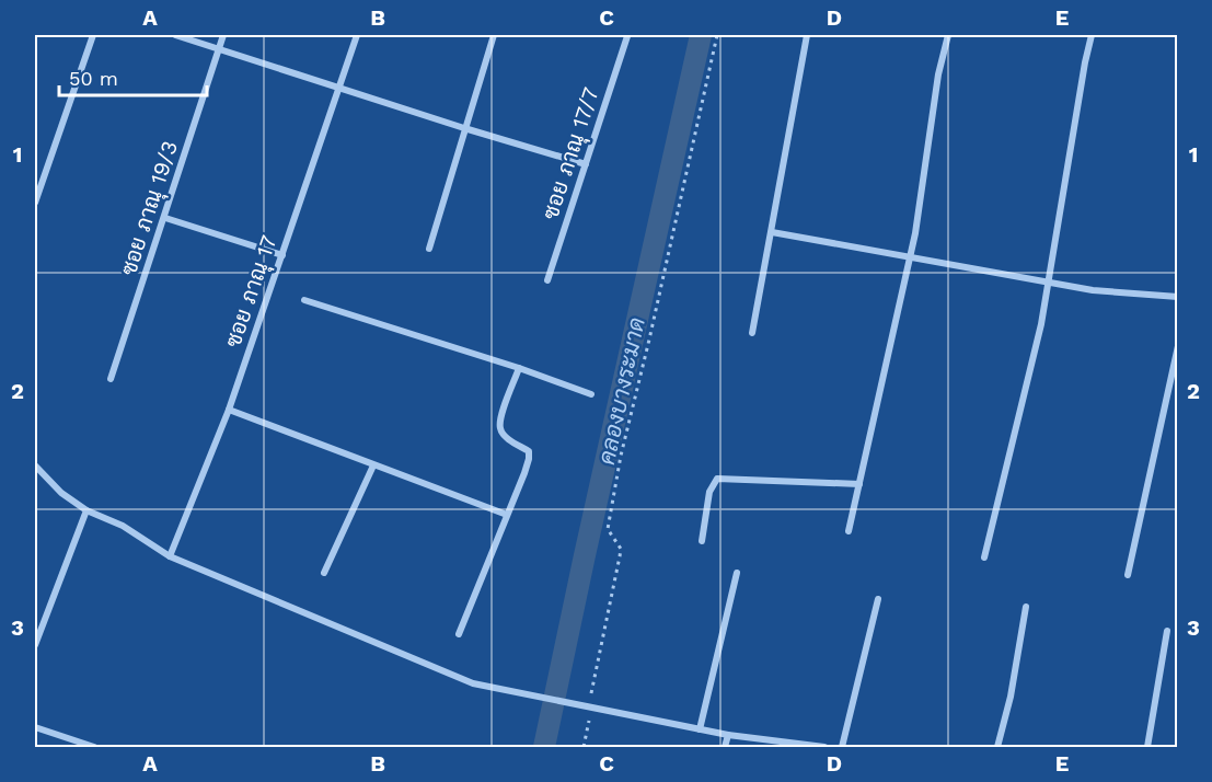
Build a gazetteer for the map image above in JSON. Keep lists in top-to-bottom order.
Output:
{
  "streets": {
    "street": ["ซอย ภาณุ 17/7", "ซอย ภาณุ 19/3", "ซอย ภาณุ 17"]
  },
  "water": ["คลองบางระมาด"],
  "scale_bar": "50 m",
  "grid": {
    "columns": [
      "A",
      "B",
      "C",
      "D",
      "E"
    ],
    "rows": ["1", "2", "3"]
  }
}
